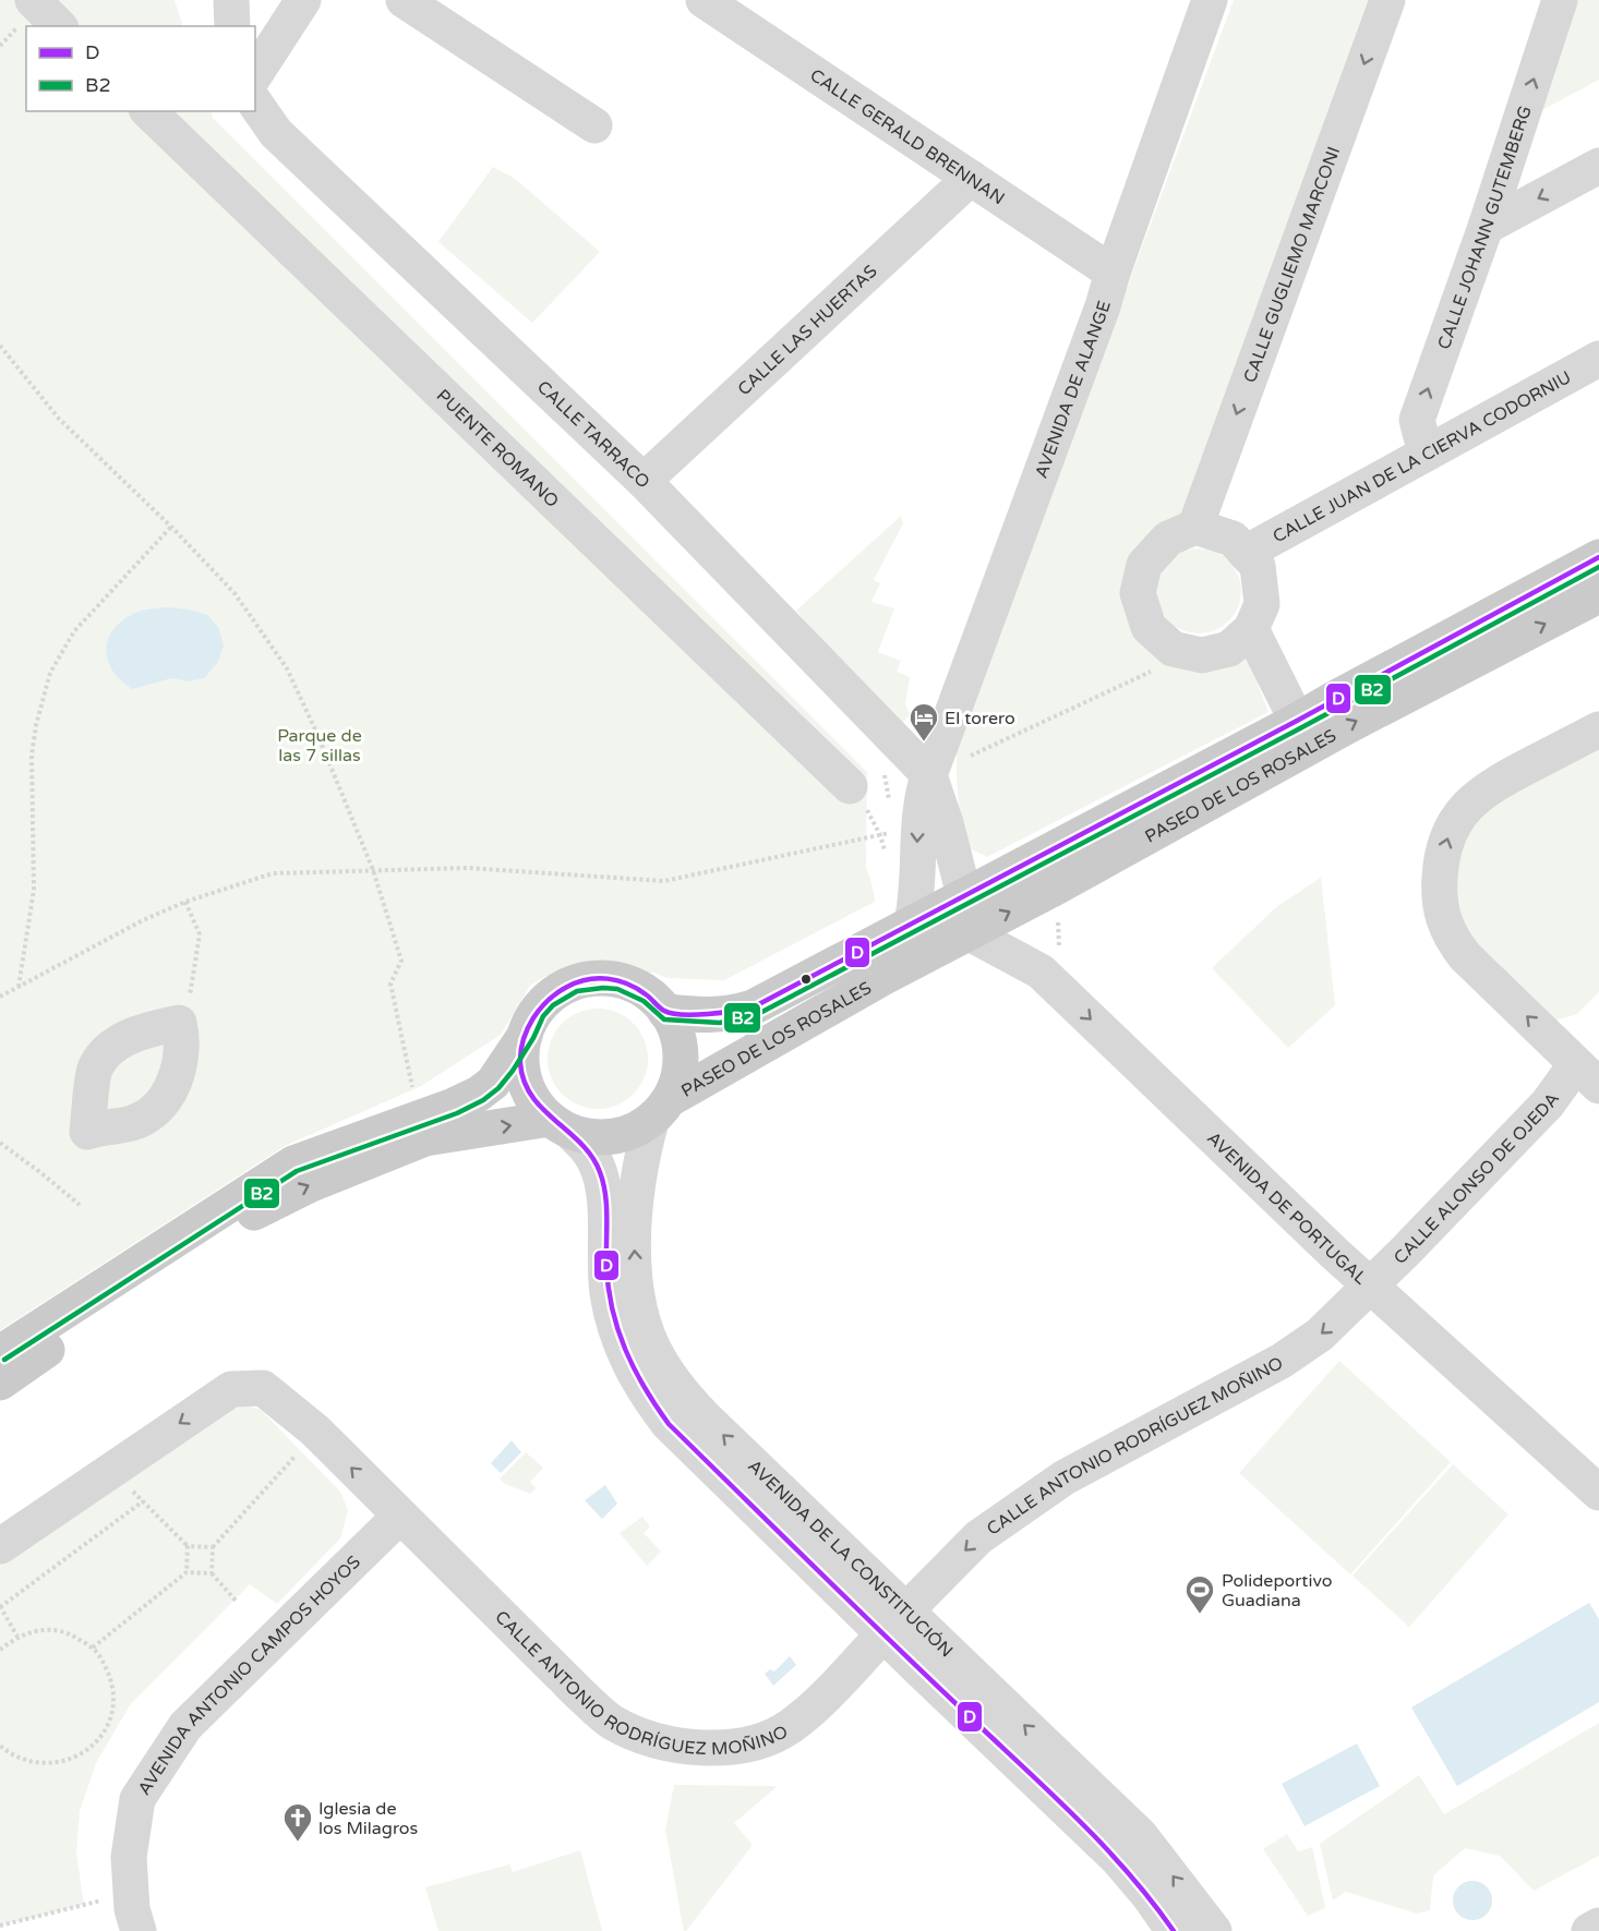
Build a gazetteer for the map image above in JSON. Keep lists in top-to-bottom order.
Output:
{
  "streets": {
    "main road": ["PASEO DE LOS ROSALES"],
    "street": [
      "CALLE GERALD BRENNAN",
      "CALLE JOHANN GUTEMBERG",
      "CALLE GUGLIEMO MARCONI",
      "CALLE LAS HUERTAS",
      "AVENIDA DE ALANGE",
      "CALLE TARRACO",
      "PUENTE ROMANO",
      "CALLE JUAN DE LA CIERVA CODORNIU",
      "CALLE ALONSO DE OJEDA",
      "AVENIDA DE PORTUGAL",
      "CALLE ANTONIO RODRÍGUEZ MOÑINO",
      "AVENIDA DE LA CONSTITUCIÓN",
      "AVENIDA ANTONIO CAMPOS HOYOS"
    ]
  },
  "crossings": [
    ["CALLE GERALD BRENNAN", "CALLE LAS HUERTAS"],
    ["CALLE GERALD BRENNAN", "AVENIDA DE ALANGE"],
    ["CALLE JOHANN GUTEMBERG", "CALLE JUAN DE LA CIERVA CODORNIU"],
    ["CALLE GUGLIEMO MARCONI", "CALLE JUAN DE LA CIERVA CODORNIU"],
    ["CALLE LAS HUERTAS", "CALLE TARRACO"],
    ["AVENIDA DE ALANGE", "CALLE TARRACO"],
    ["AVENIDA DE ALANGE", "PASEO DE LOS ROSALES"],
    ["PASEO DE LOS ROSALES", "AVENIDA DE PORTUGAL"],
    ["PASEO DE LOS ROSALES", "AVENIDA DE LA CONSTITUCIÓN"],
    ["CALLE ALONSO DE OJEDA", "AVENIDA DE PORTUGAL"],
    ["CALLE ALONSO DE OJEDA", "CALLE ANTONIO RODRÍGUEZ MOÑINO"],
    ["AVENIDA DE PORTUGAL", "CALLE ANTONIO RODRÍGUEZ MOÑINO"],
    ["CALLE ANTONIO RODRÍGUEZ MOÑINO", "AVENIDA DE LA CONSTITUCIÓN"],
    ["CALLE ANTONIO RODRÍGUEZ MOÑINO", "AVENIDA ANTONIO CAMPOS HOYOS"]
  ],
  "one_way": [
    "CALLE JOHANN GUTEMBERG",
    "CALLE GUGLIEMO MARCONI",
    "AVENIDA DE PORTUGAL",
    "CALLE ANTONIO RODRÍGUEZ MOÑINO"
  ],
  "parks": ["Parque de las 7 sillas"],
  "places": {
    "hotel": ["El torero"],
    "sports": ["Polideportivo Guadiana"],
    "church": ["Iglesia de los Milagros"]
  },
  "lines": ["transit line D", "transit line B2"],
  "legend": ["D", "B2"]
}
